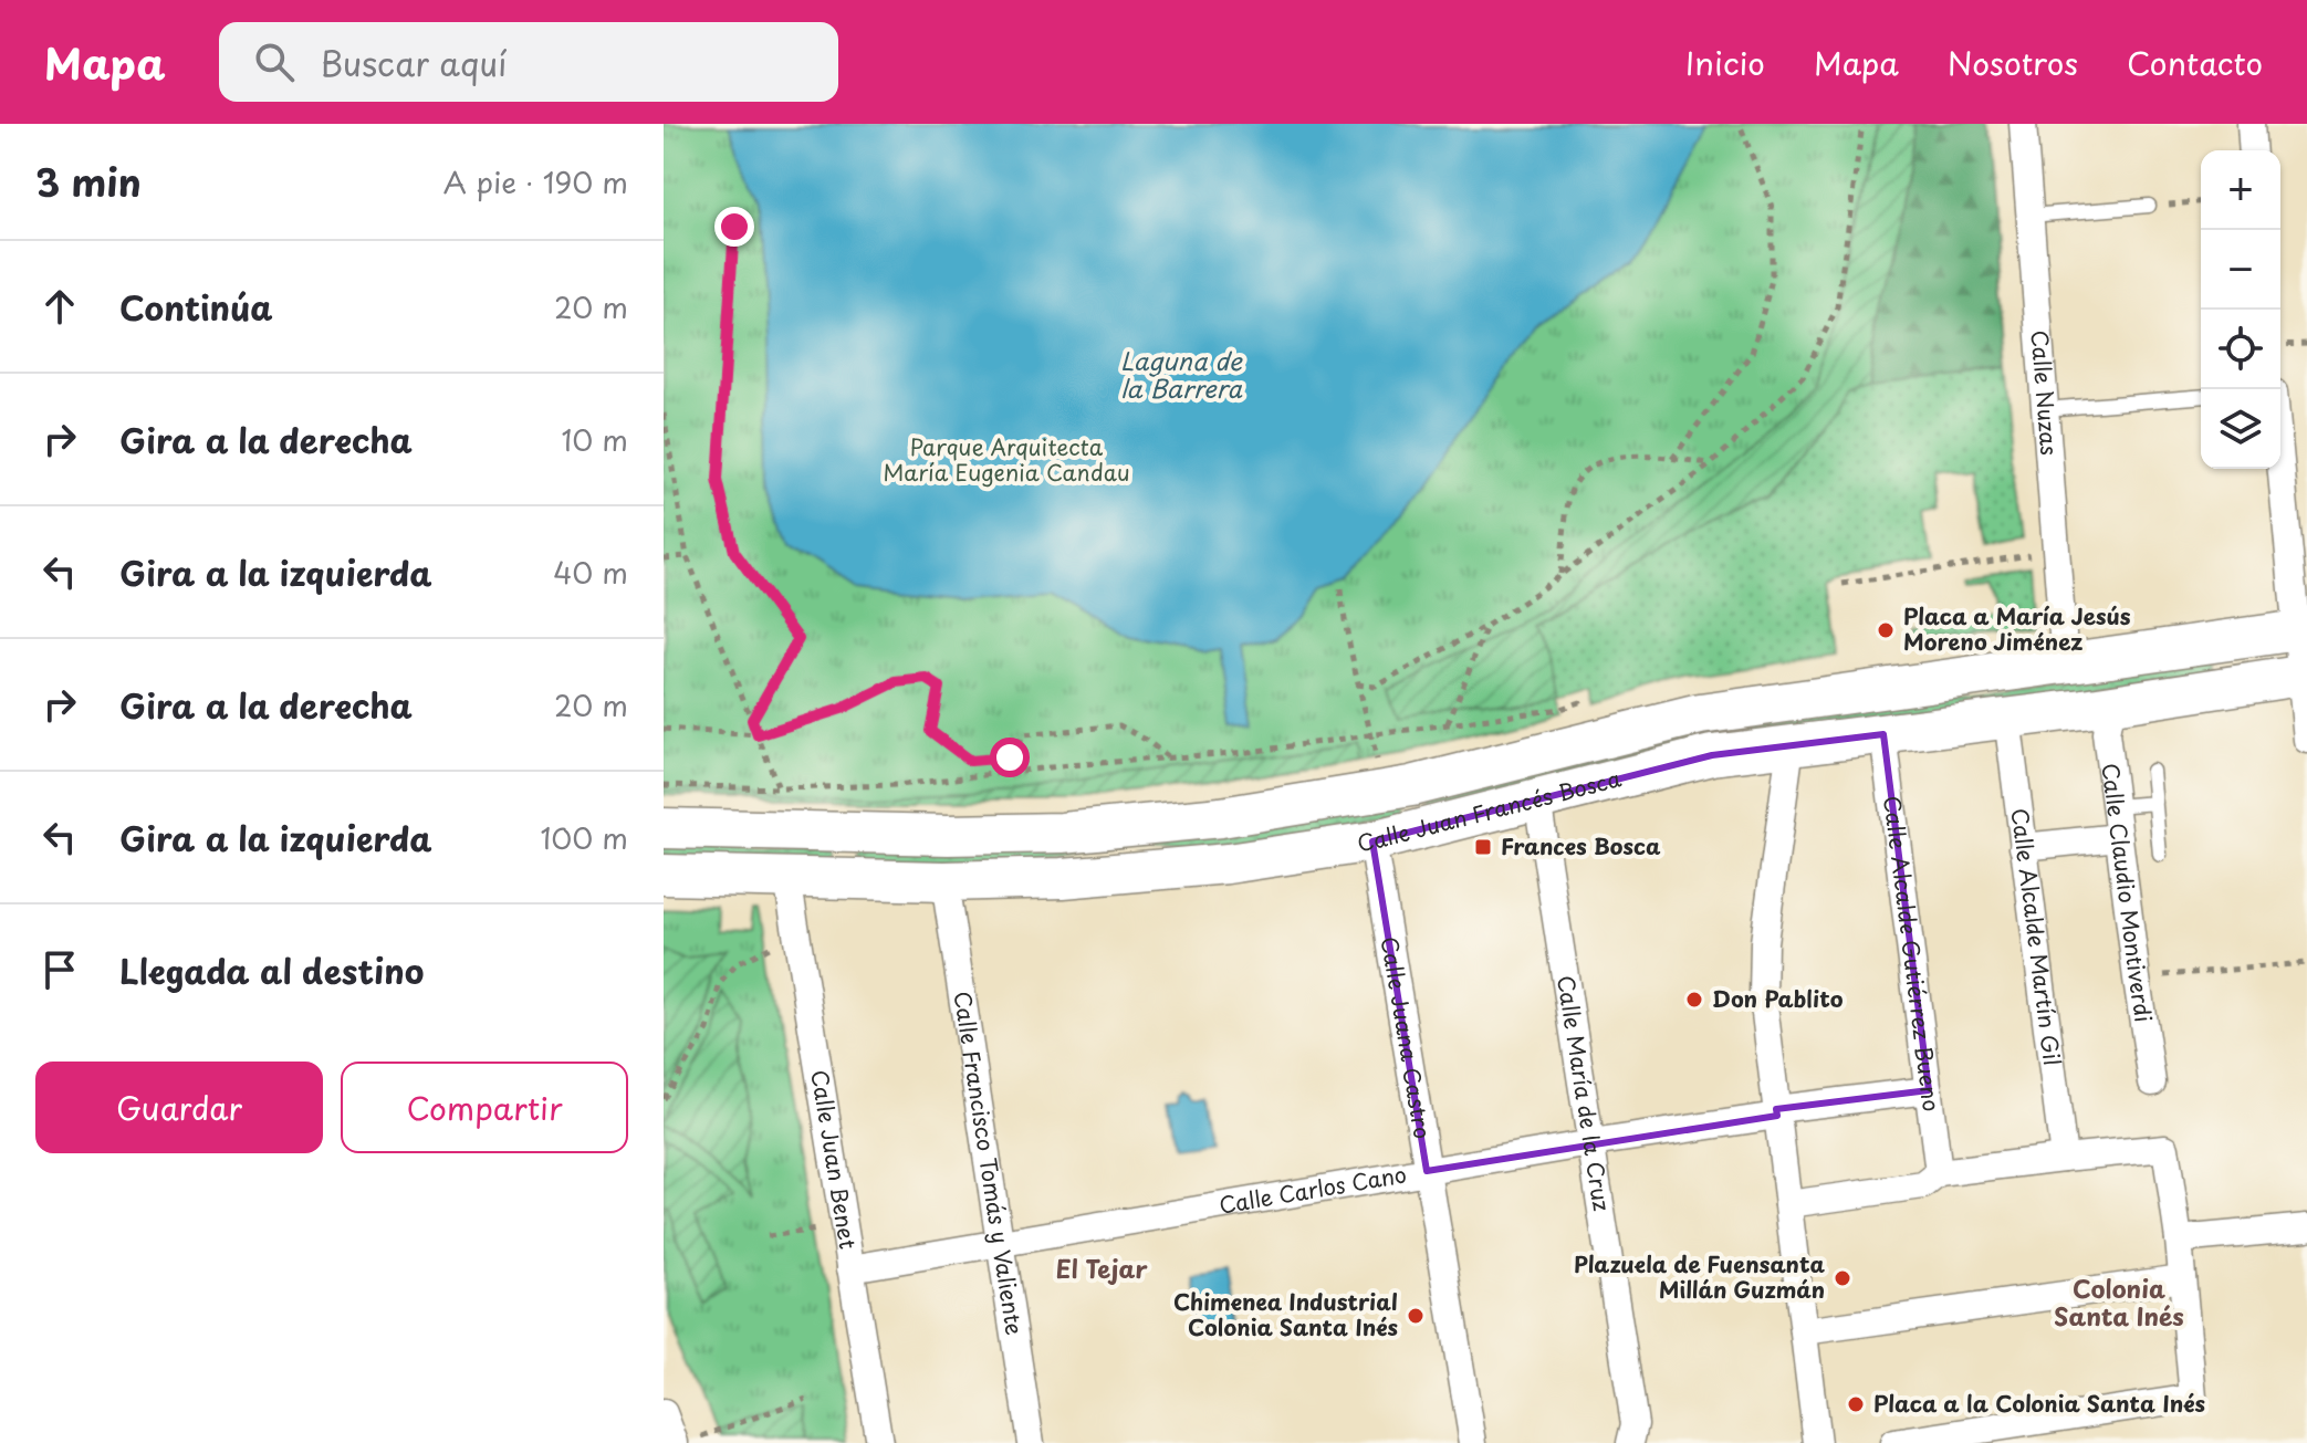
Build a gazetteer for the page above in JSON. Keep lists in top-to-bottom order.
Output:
{
  "streets": {
    "main road": ["Calle Juan Francés Bosca"],
    "street": [
      "Calle Nuzas",
      "Calle Claudio Montiverdi",
      "Calle Alcalde Martín Gil",
      "Calle Alcalde Gutiérrez Bueno",
      "Calle Juana Castro",
      "Calle María de la Cruz",
      "Calle Juan Benet",
      "Calle Francisco Tomás y Valiente",
      "Calle Carlos Cano"
    ]
  },
  "crossings": [
    ["Calle Nuzas", "Calle Juan Francés Bosca"],
    ["Calle Juan Francés Bosca", "Calle Claudio Montiverdi"],
    ["Calle Juan Francés Bosca", "Calle Alcalde Martín Gil"],
    ["Calle Juan Francés Bosca", "Calle Alcalde Gutiérrez Bueno"],
    ["Calle Juan Francés Bosca", "Calle Juana Castro"],
    ["Calle Juan Francés Bosca", "Calle María de la Cruz"],
    ["Calle Juan Francés Bosca", "Calle Juan Benet"],
    ["Calle Juan Francés Bosca", "Calle Francisco Tomás y Valiente"],
    ["Calle Alcalde Gutiérrez Bueno", "Calle Carlos Cano"],
    ["Calle Juana Castro", "Calle Carlos Cano"],
    ["Calle María de la Cruz", "Calle Carlos Cano"],
    ["Calle Juan Benet", "Calle Carlos Cano"],
    ["Calle Francisco Tomás y Valiente", "Calle Carlos Cano"]
  ],
  "districts": ["El Tejar", "Colonia Santa Inés"],
  "water": ["Laguna de la Barrera"],
  "parks": ["Parque Arquitecta María Eugenia Candau"],
  "places": {
    "other": [
      "Placa a María Jesús Moreno Jiménez",
      "Don Pablito",
      "Plazuela de Fuensanta Millán Guzmán",
      "Chimenea Industrial Colonia Santa Inés",
      "Placa a la Colonia Santa Inés"
    ],
    "transit": ["Frances Bosca"]
  },
  "page": {
    "header": "Mapa",
    "search": "Buscar aquí",
    "nav": [
      "Inicio",
      "Mapa",
      "Nosotros",
      "Contacto"
    ],
    "heading": ["3 min", "A pie · 190 m"],
    "map_buttons": ["+", "−"],
    "list": [
      ["Continúa", "20 m"],
      ["Gira a la derecha", "10 m"],
      ["Gira a la izquierda", "40 m"],
      ["Gira a la derecha", "20 m"],
      ["Gira a la izquierda", "100 m"],
      "Llegada al destino"
    ],
    "buttons": ["Guardar", "Compartir"]
  }
}
